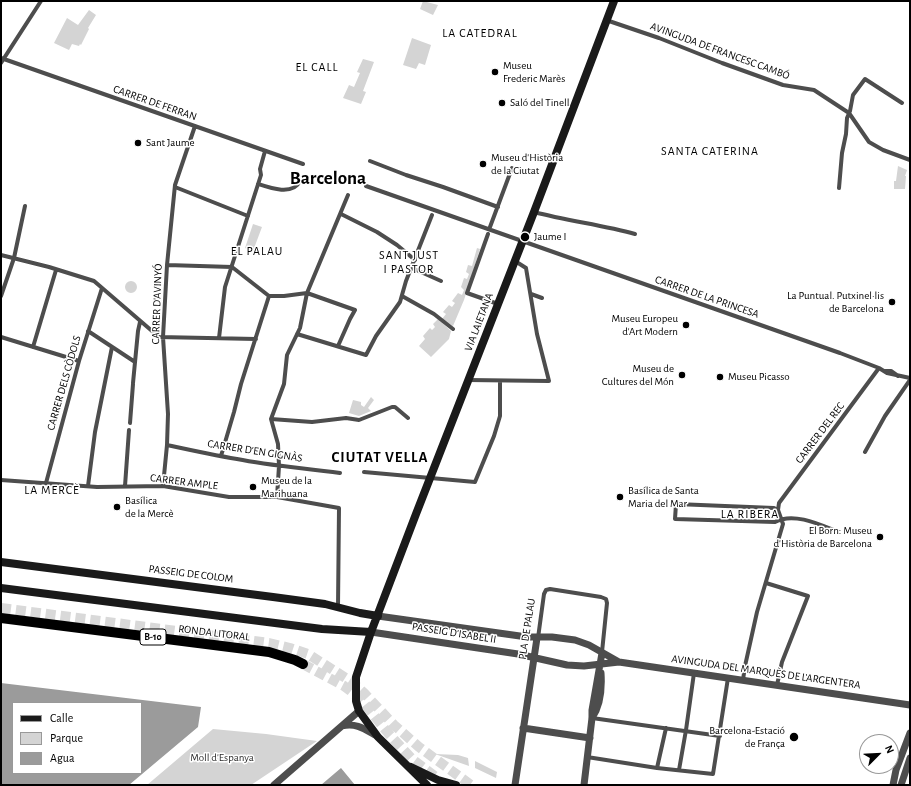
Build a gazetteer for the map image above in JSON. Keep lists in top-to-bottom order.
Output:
{
  "streets": {
    "highway": ["RONDA LITORAL", "B-10"],
    "main road": ["VIA LAIETANA", "PASSEIG DE COLOM"],
    "street": [
      "AVINGUDA DE FRANCESC CAMBÓ",
      "CARRER DE FERRAN",
      "CARRER DE LA PRINCESA",
      "CARRER D'AVINYÓ",
      "CARRER DELS CÒDOLS",
      "CARRER DEL REC",
      "CARRER D'EN GIGNÀS",
      "CARRER AMPLE",
      "PLA DE PALAU",
      "PASSEIG D'ISABEL II",
      "AVINGUDA DEL MARQUÈS DE L'ARGENTERA"
    ]
  },
  "crossings": [
    ["AVINGUDA DE FRANCESC CAMBÓ", "VIA LAIETANA"],
    ["CARRER DE FERRAN", "CARRER D'AVINYÓ"],
    ["CARRER DE LA PRINCESA", "VIA LAIETANA"],
    ["CARRER DE LA PRINCESA", "CARRER DEL REC"],
    ["CARRER D'AVINYÓ", "CARRER D'EN GIGNÀS"],
    ["CARRER D'AVINYÓ", "CARRER AMPLE"],
    ["VIA LAIETANA", "PASSEIG DE COLOM"],
    ["VIA LAIETANA", "PASSEIG D'ISABEL II"],
    ["CARRER DELS CÒDOLS", "CARRER AMPLE"],
    ["CARRER AMPLE", "PASSEIG DE COLOM"],
    ["PASSEIG DE COLOM", "PASSEIG D'ISABEL II"],
    ["PLA DE PALAU", "PASSEIG D'ISABEL II"],
    ["PLA DE PALAU", "AVINGUDA DEL MARQUÈS DE L'ARGENTERA"],
    ["PASSEIG D'ISABEL II", "AVINGUDA DEL MARQUÈS DE L'ARGENTERA"]
  ],
  "districts": [
    "LA CATEDRAL",
    "EL CALL",
    "SANTA CATERINA",
    "Barcelona",
    "EL PALAU",
    "SANT JUST I PASTOR",
    "CIUTAT VELLA",
    "LA MERCÈ",
    "LA RIBERA"
  ],
  "parks": ["Moll d'Espanya"],
  "places": [
    "Museu Frederic Marès",
    "Saló del Tinell",
    "Sant Jaume",
    "Museu d'Història de la Ciutat",
    "Jaume I",
    "La Puntual. Putxinel·lis de Barcelona",
    "Museu Europeu d'Art Modern",
    "Museu de Cultures del Món",
    "Museu Picasso",
    "Museu de la Marihuana",
    "Basílica de Santa Maria del Mar",
    "Basílica de la Mercè",
    "El Born: Museu d'Història de Barcelona",
    "Barcelona-Estació de França"
  ],
  "legend": ["Calle", "Parque", "Agua"],
  "north": "top right"
}
